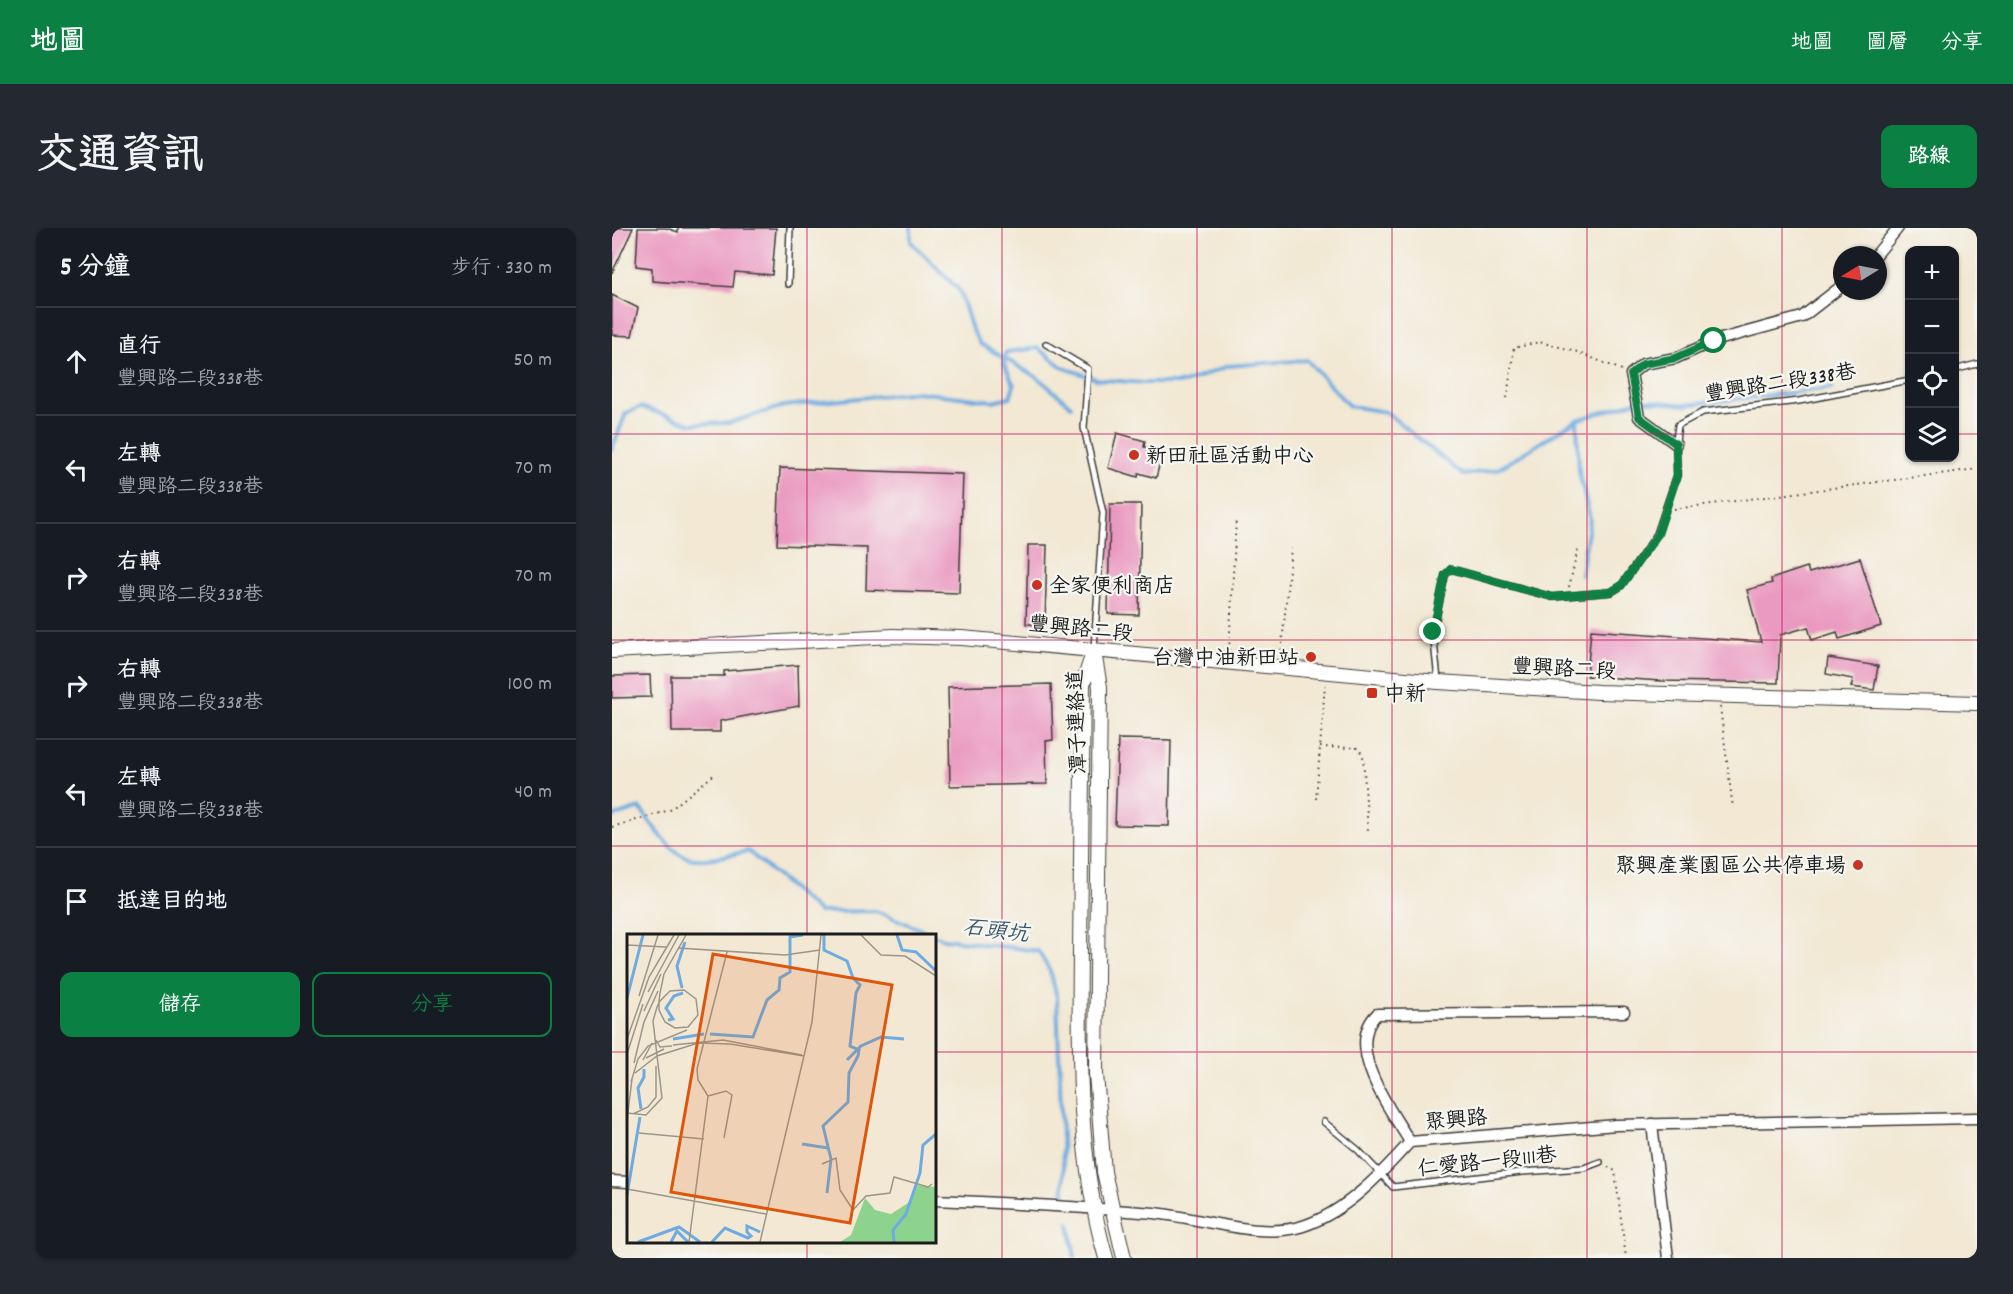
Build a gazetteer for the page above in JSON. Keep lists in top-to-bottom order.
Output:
{
  "streets": {
    "street": ["豐興路二段", "潭子連絡道", "聚興路"],
    "lane": ["豐興路二段338巷", "仁愛路一段111巷"]
  },
  "crossings": [
    ["豐興路二段338巷", "豐興路二段"],
    ["豐興路二段", "潭子連絡道"],
    ["潭子連絡道", "聚興路"],
    ["聚興路", "仁愛路一段111巷"]
  ],
  "water": ["石頭坑"],
  "places": {
    "other": [
      "新田社區活動中心",
      "全家便利商店",
      "台灣中油新田站",
      "聚興產業園區公共停車場"
    ],
    "transit": ["中新"]
  },
  "north": "left",
  "page": {
    "header": "地圖",
    "nav": ["地圖", "圖層", "分享"],
    "title": "交通資訊",
    "buttons": [
      "路線",
      ["儲存", "分享"]
    ],
    "heading": ["5 分鐘", "步行 · 330 m"],
    "map_buttons": ["+", "−"],
    "list": [
      ["直行", "豐興路二段338巷", "50 m"],
      ["左轉", "豐興路二段338巷", "70 m"],
      ["右轉", "豐興路二段338巷", "70 m"],
      ["右轉", "豐興路二段338巷", "100 m"],
      ["左轉", "豐興路二段338巷", "40 m"],
      "抵達目的地"
    ]
  }
}
